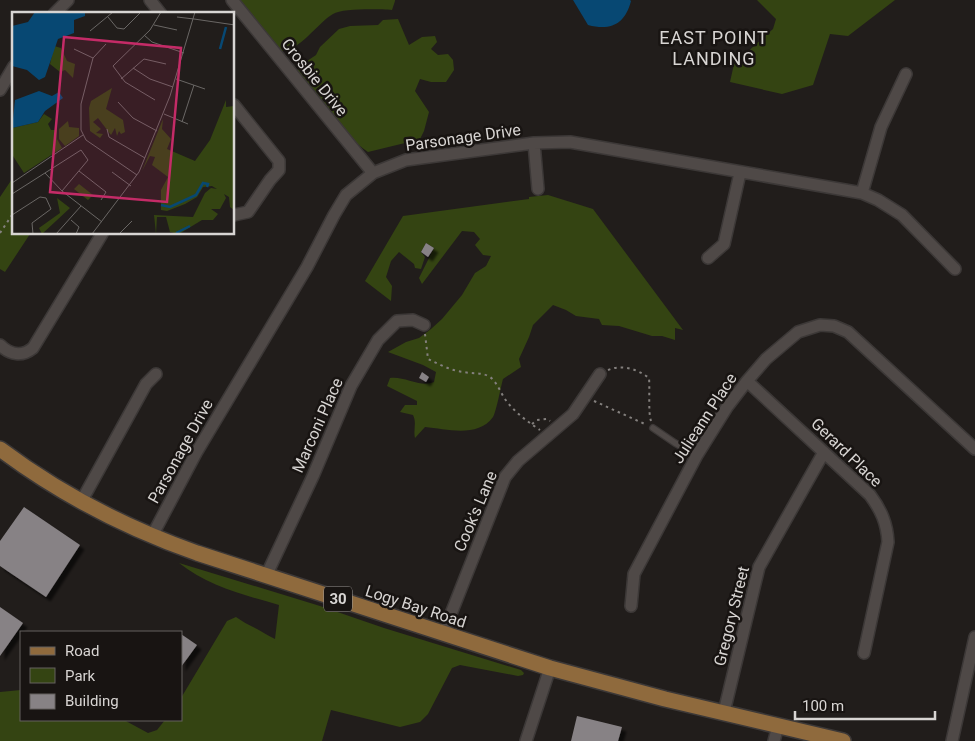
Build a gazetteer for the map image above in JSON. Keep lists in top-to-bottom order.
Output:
{
  "streets": {
    "main road": ["30", "Logy Bay Road"],
    "street": [
      "Crosbie Drive",
      "Parsonage Drive",
      "Julieann Place",
      "Marconi Place",
      "Gerard Place",
      "Cook's Lane",
      "Gregory Street"
    ]
  },
  "crossings": [
    ["Crosbie Drive", "Parsonage Drive"],
    ["Parsonage Drive", "Logy Bay Road"],
    ["Julieann Place", "Gerard Place"],
    ["Marconi Place", "Logy Bay Road"],
    ["Gerard Place", "Gregory Street"],
    ["Cook's Lane", "Logy Bay Road"],
    ["Logy Bay Road", "Gregory Street"]
  ],
  "districts": ["EAST POINT LANDING"],
  "legend": ["Road", "Park", "Building"],
  "scale_bar": "100 m"
}
